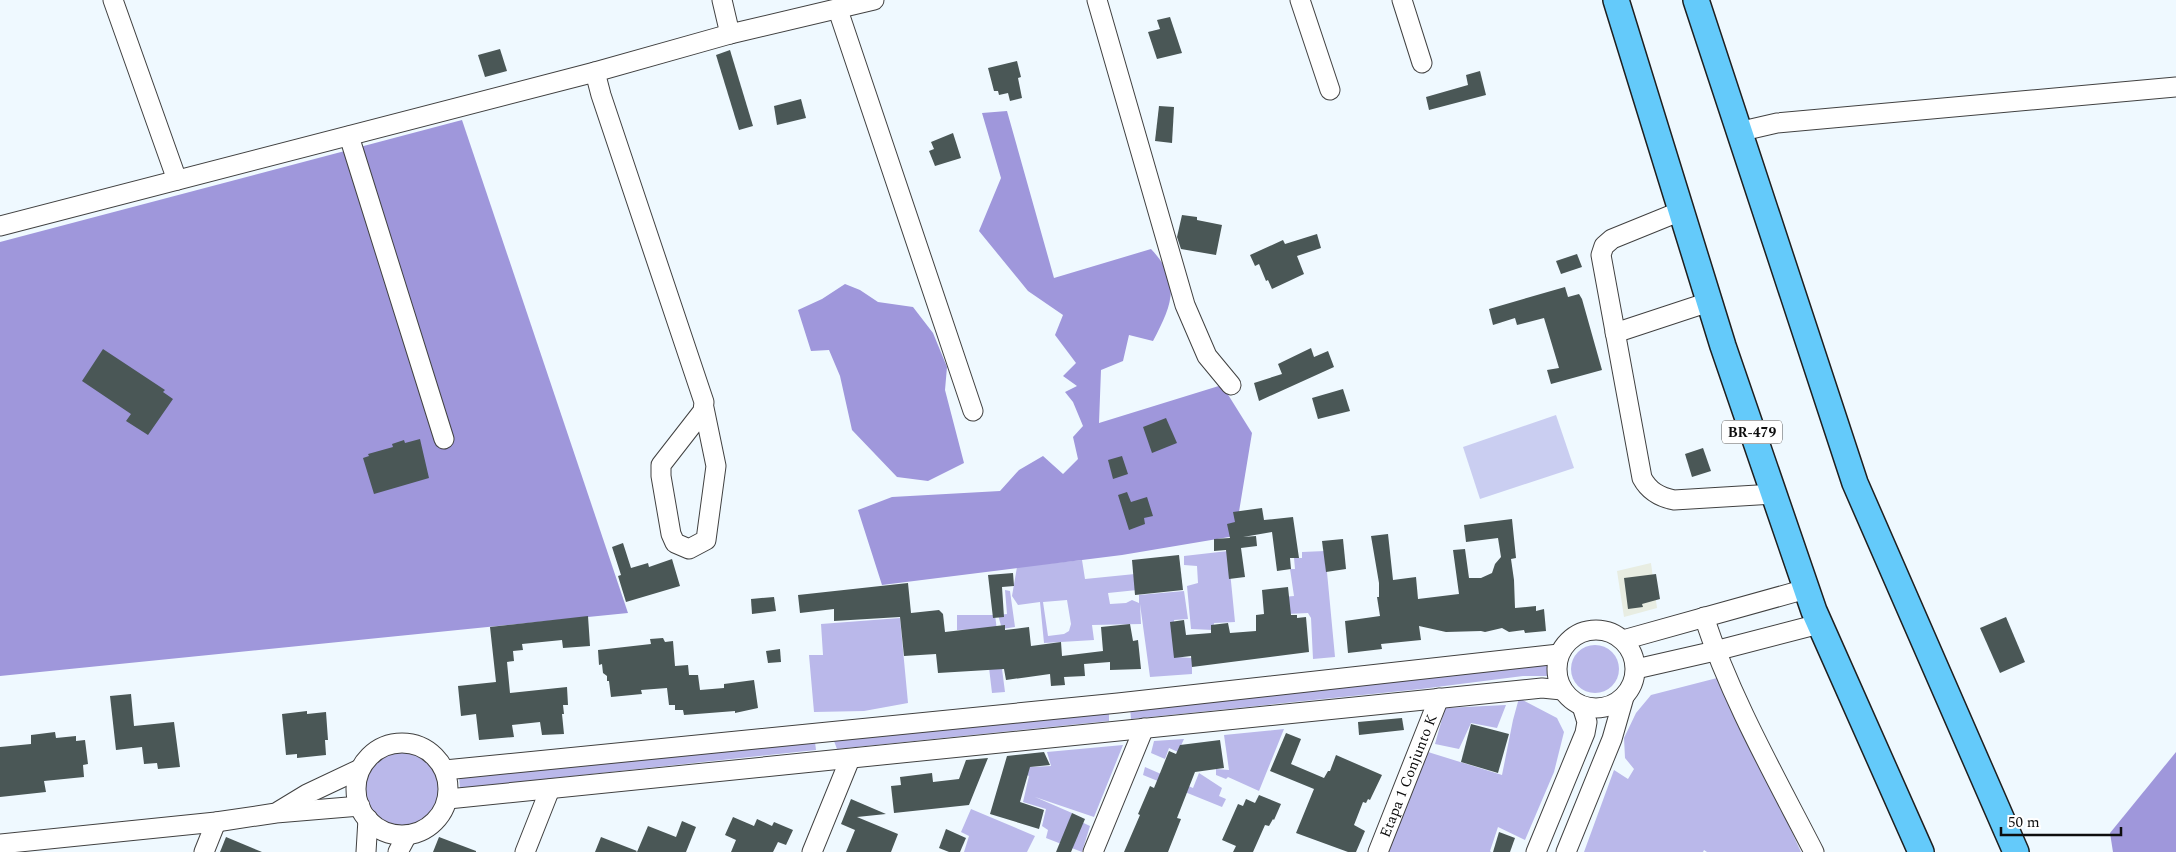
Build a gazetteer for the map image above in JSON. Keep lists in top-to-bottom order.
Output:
{
  "streets": {
    "main road": ["BR-479"],
    "street": ["Etapa 1 Conjunto K"]
  },
  "scale_bar": "50 m"
}
